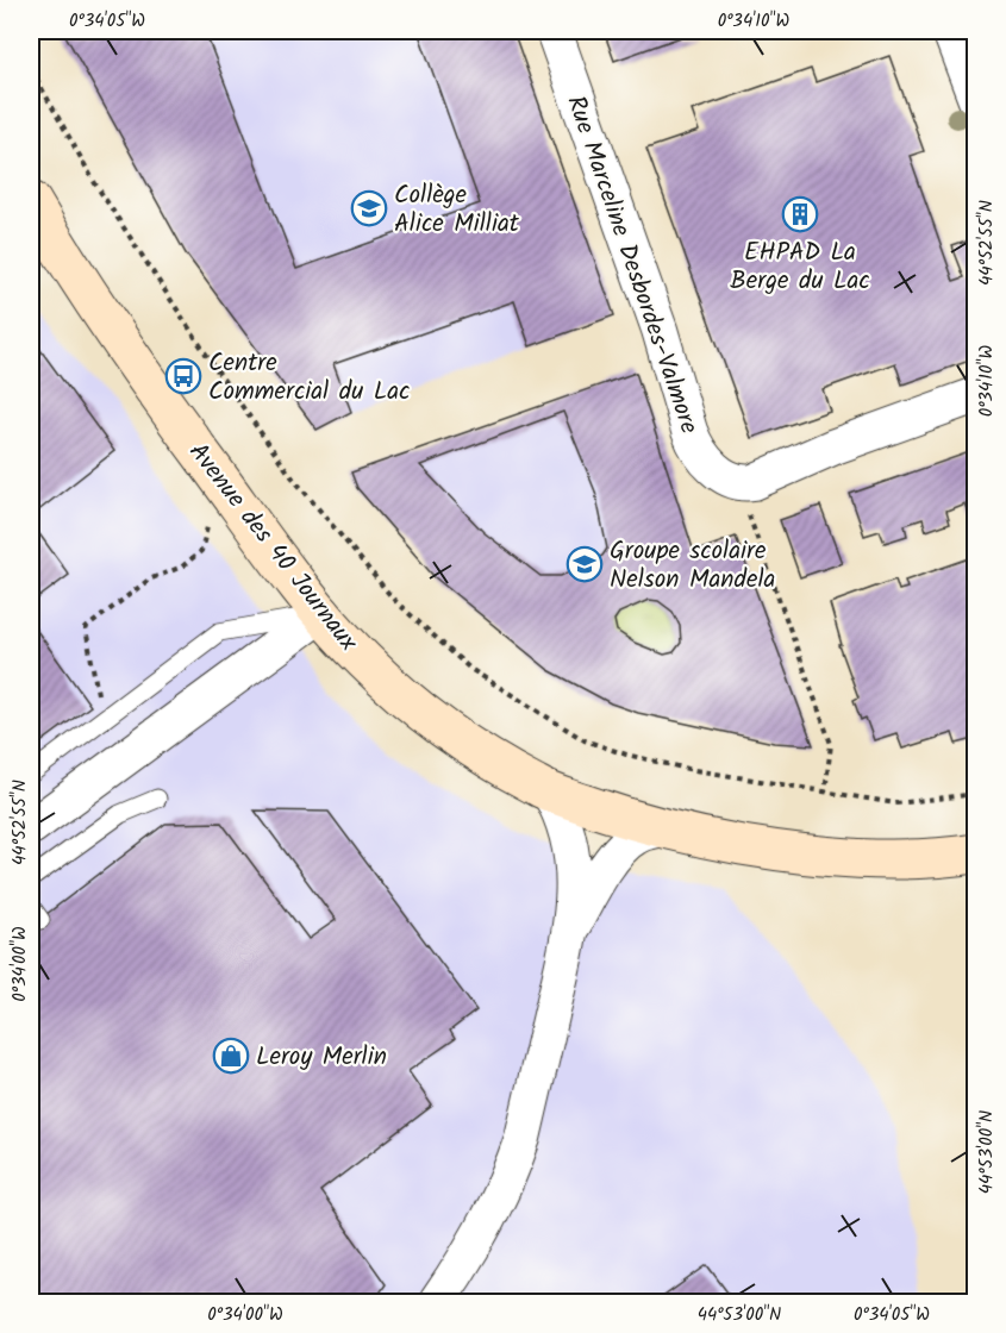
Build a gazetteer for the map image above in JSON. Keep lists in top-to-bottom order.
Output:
{
  "streets": {
    "street": ["Rue Marceline Desbordes-Valmore", "Avenue des 40 Journaux"]
  },
  "places": {
    "school or university": ["Collège Alice Milliat", "Groupe scolaire Nelson Mandela"],
    "building": ["EHPAD La Berge du Lac"],
    "bus stop": ["Centre Commercial du Lac"],
    "shop": ["Leroy Merlin"]
  },
  "coordinates": [
    "0°34'05\"W",
    "0°34'10\"W",
    "44°52'55\"N",
    "0°34'00\"W",
    "44°53'00\"N"
  ]
}
